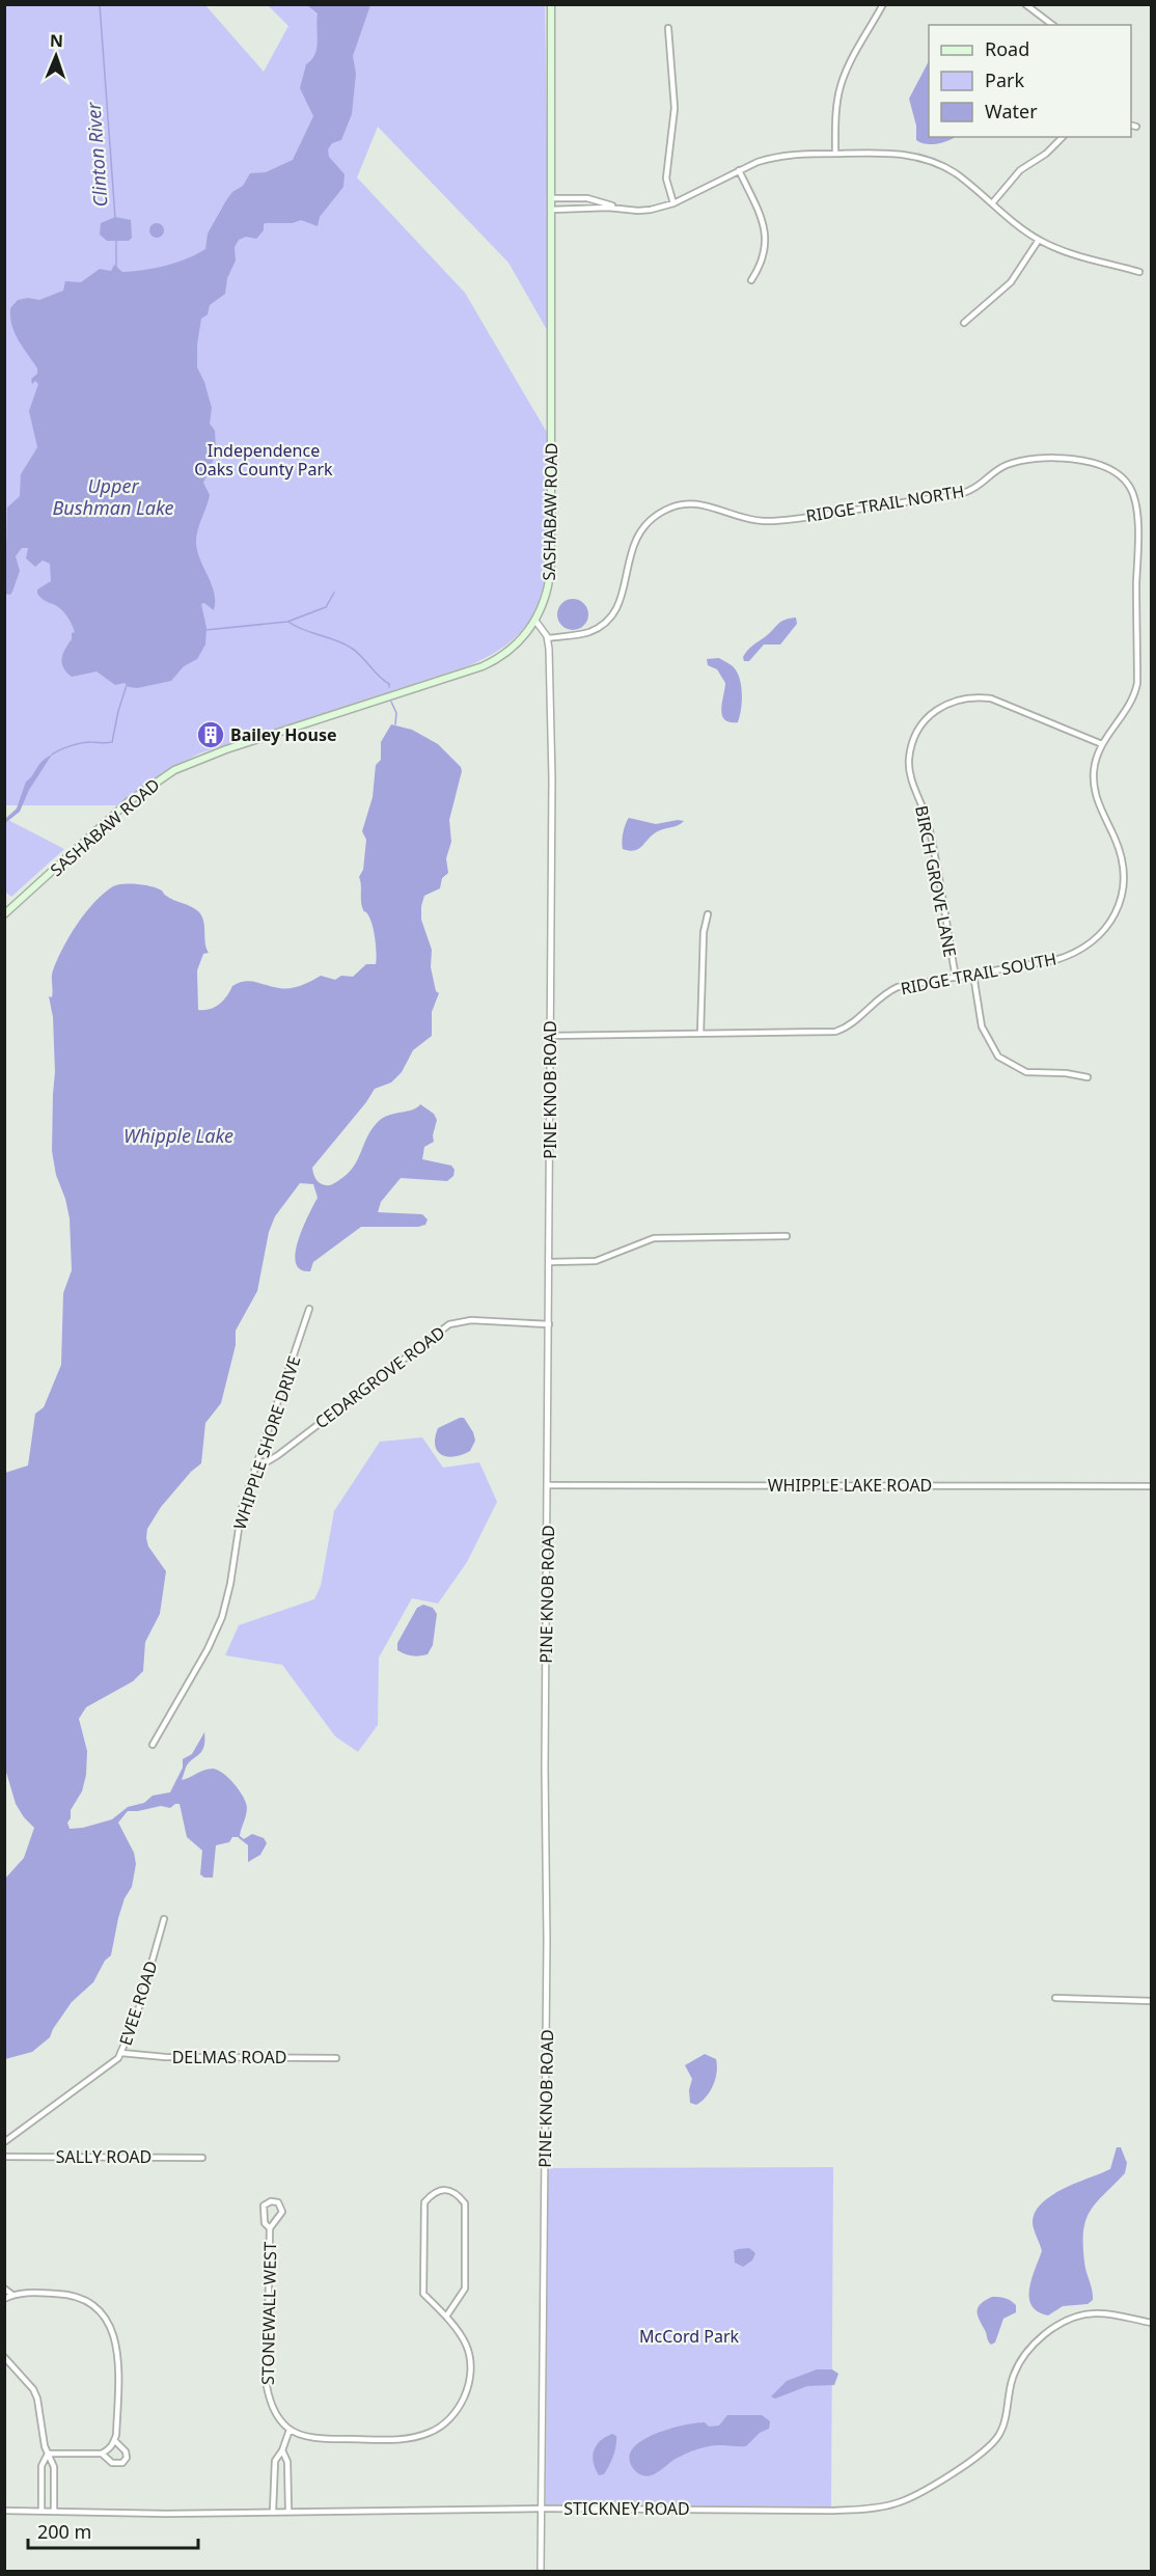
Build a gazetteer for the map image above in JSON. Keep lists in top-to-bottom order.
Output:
{
  "streets": {
    "main road": ["SASHABAW ROAD"],
    "street": [
      "RIDGE TRAIL NORTH",
      "BIRCH GROVE LANE",
      "RIDGE TRAIL SOUTH",
      "PINE KNOB ROAD",
      "CEDARGROVE ROAD",
      "WHIPPLE SHORE DRIVE",
      "WHIPPLE LAKE ROAD",
      "EVEE ROAD",
      "DELMAS ROAD",
      "SALLY ROAD",
      "STONEWALL WEST",
      "STICKNEY ROAD"
    ]
  },
  "crossings": [
    ["RIDGE TRAIL NORTH", "BIRCH GROVE LANE"],
    ["RIDGE TRAIL NORTH", "RIDGE TRAIL SOUTH"],
    ["RIDGE TRAIL NORTH", "PINE KNOB ROAD"],
    ["BIRCH GROVE LANE", "RIDGE TRAIL SOUTH"],
    ["RIDGE TRAIL SOUTH", "PINE KNOB ROAD"],
    ["PINE KNOB ROAD", "CEDARGROVE ROAD"],
    ["PINE KNOB ROAD", "WHIPPLE LAKE ROAD"],
    ["PINE KNOB ROAD", "STICKNEY ROAD"],
    ["CEDARGROVE ROAD", "WHIPPLE SHORE DRIVE"],
    ["EVEE ROAD", "DELMAS ROAD"]
  ],
  "water": ["Clinton River", "Upper Bushman Lake", "Whipple Lake"],
  "parks": ["Independence Oaks County Park", "McCord Park"],
  "places": {
    "building": ["Bailey House"]
  },
  "legend": ["Road", "Park", "Water"],
  "scale_bar": "200 m",
  "north": "top"
}
